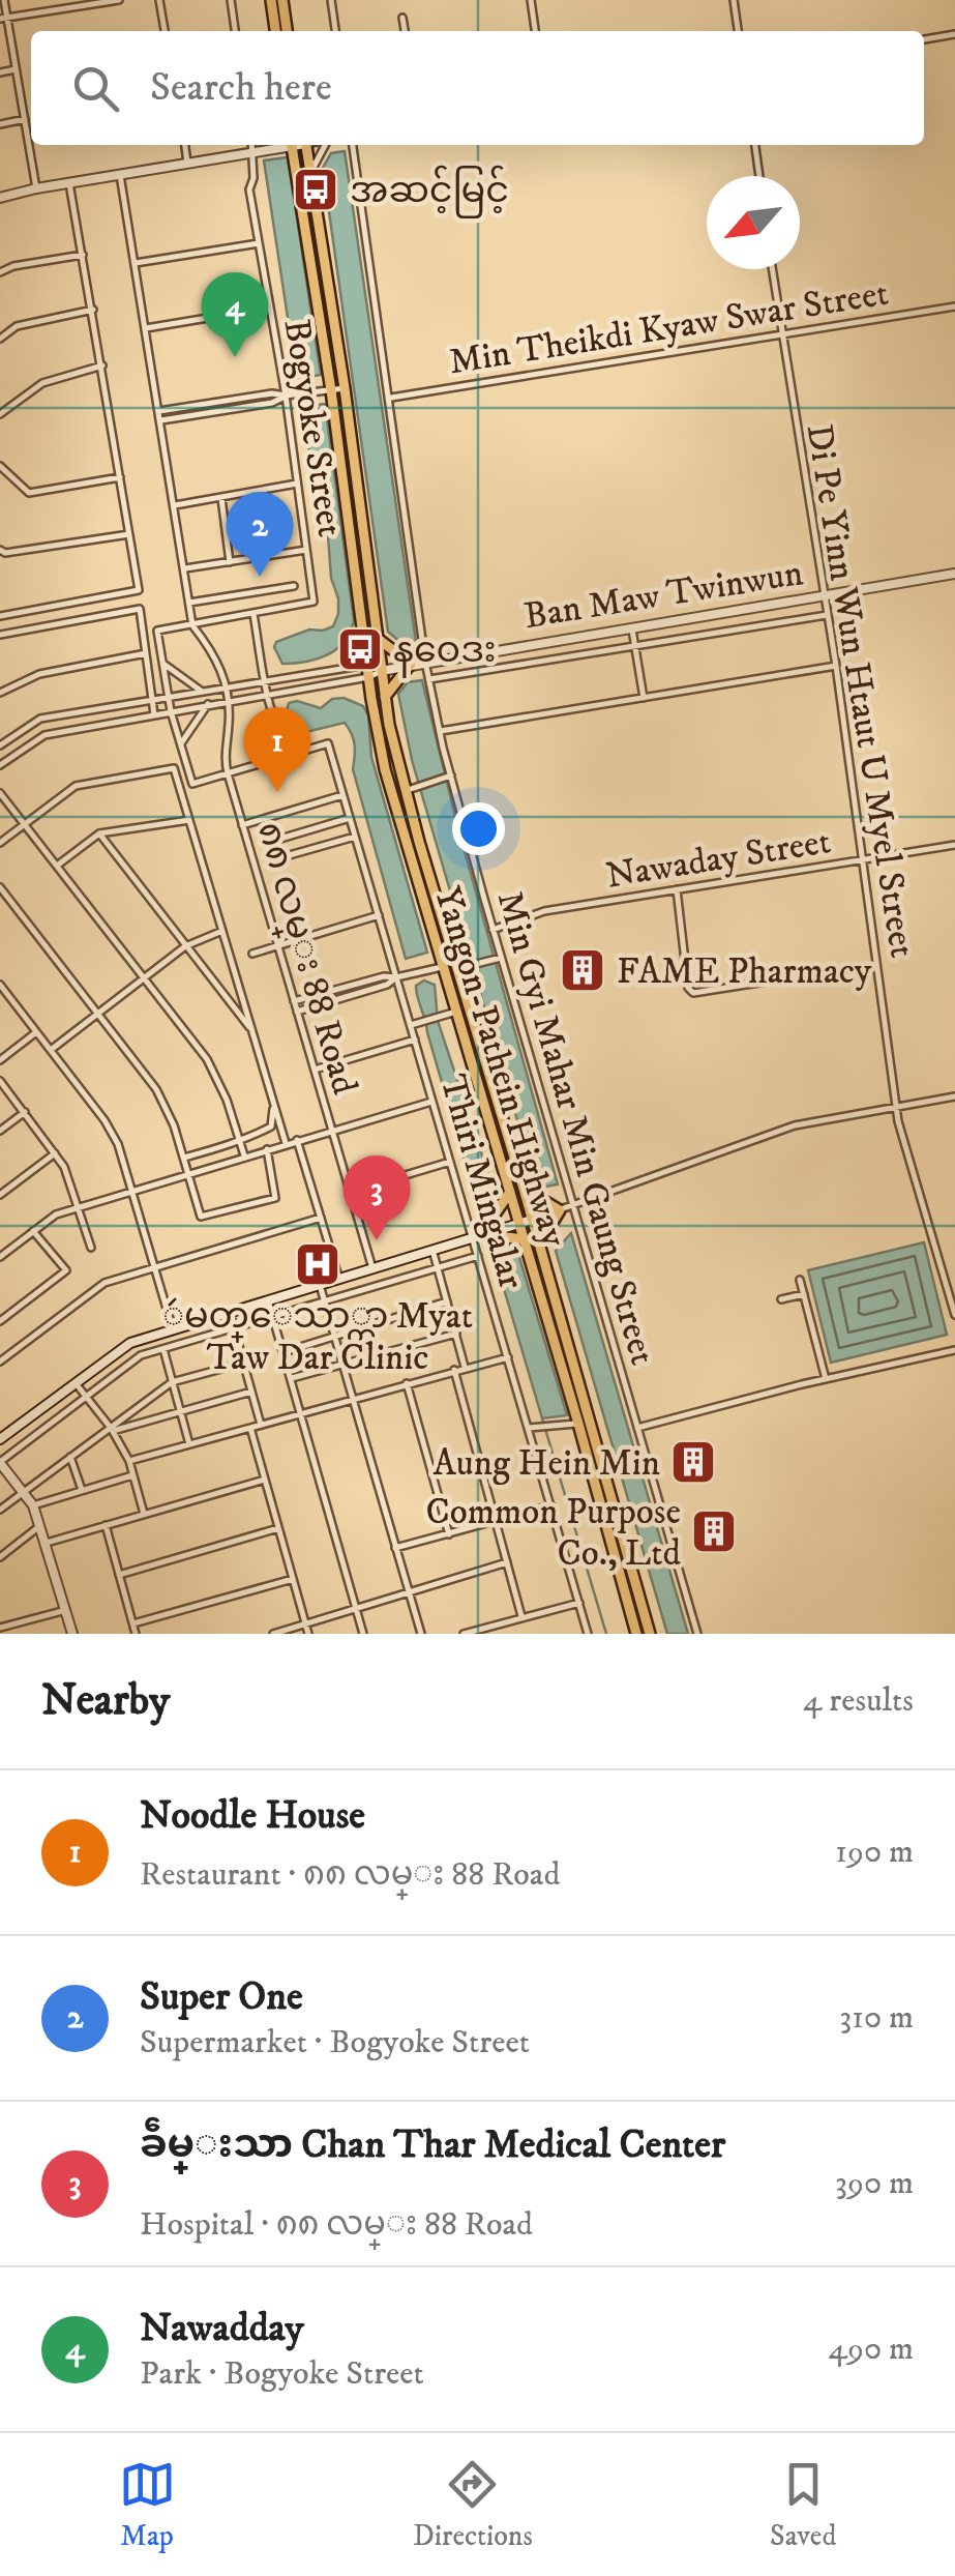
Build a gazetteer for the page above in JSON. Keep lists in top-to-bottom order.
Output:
{
  "streets": {
    "main road": ["Yangon-Pathein Highway"],
    "street": [
      "Min Theikdi Kyaw Swar Street",
      "Bogyoke Street",
      "Ban Maw Twinwun",
      "Di Pe Yinn Wun Htaut U Myel Street",
      "Nawaday Street",
      "၈၈ လမ္း 88 Road",
      "Min Gyi Mahar Min Gaung Street",
      "Thiri Mingalar"
    ]
  },
  "crossings": [
    ["Min Theikdi Kyaw Swar Street", "Di Pe Yinn Wun Htaut U Myel Street"],
    ["Min Theikdi Kyaw Swar Street", "Min Gyi Mahar Min Gaung Street"],
    ["Ban Maw Twinwun", "Di Pe Yinn Wun Htaut U Myel Street"],
    ["Ban Maw Twinwun", "Yangon-Pathein Highway"],
    ["Ban Maw Twinwun", "Min Gyi Mahar Min Gaung Street"],
    ["Di Pe Yinn Wun Htaut U Myel Street", "Nawaday Street"],
    ["Nawaday Street", "Min Gyi Mahar Min Gaung Street"]
  ],
  "places": {
    "bus stop": ["အဆင့်မြင့်", "နဝေဒး"],
    "building": ["FAME Pharmacy", "Aung Hein Min", "Common Purpose Co., Ltd"],
    "hospital": ["ဴမတ္ေသာ္တာ Myat Taw Dar Clinic"]
  },
  "north": "bottom left",
  "page": {
    "search": "Search here",
    "pins": [
      "4",
      "2",
      "1",
      "3"
    ],
    "heading": ["Nearby", "4 results"],
    "list": [
      {
        "mark": "1",
        "name": "Noodle House",
        "note": "Restaurant · ၈၈ လမ္း 88 Road",
        "value": "190 m"
      },
      {
        "mark": "2",
        "name": "Super One",
        "note": "Supermarket · Bogyoke Street",
        "value": "310 m"
      },
      {
        "mark": "3",
        "name": "ခဵမ္းသာ Chan Thar Medical Center",
        "note": "Hospital · ၈၈ လမ္း 88 Road",
        "value": "390 m"
      },
      {
        "mark": "4",
        "name": "Nawadday",
        "note": "Park · Bogyoke Street",
        "value": "490 m"
      }
    ],
    "nav": ["Map", "Directions", "Saved"]
  }
}
